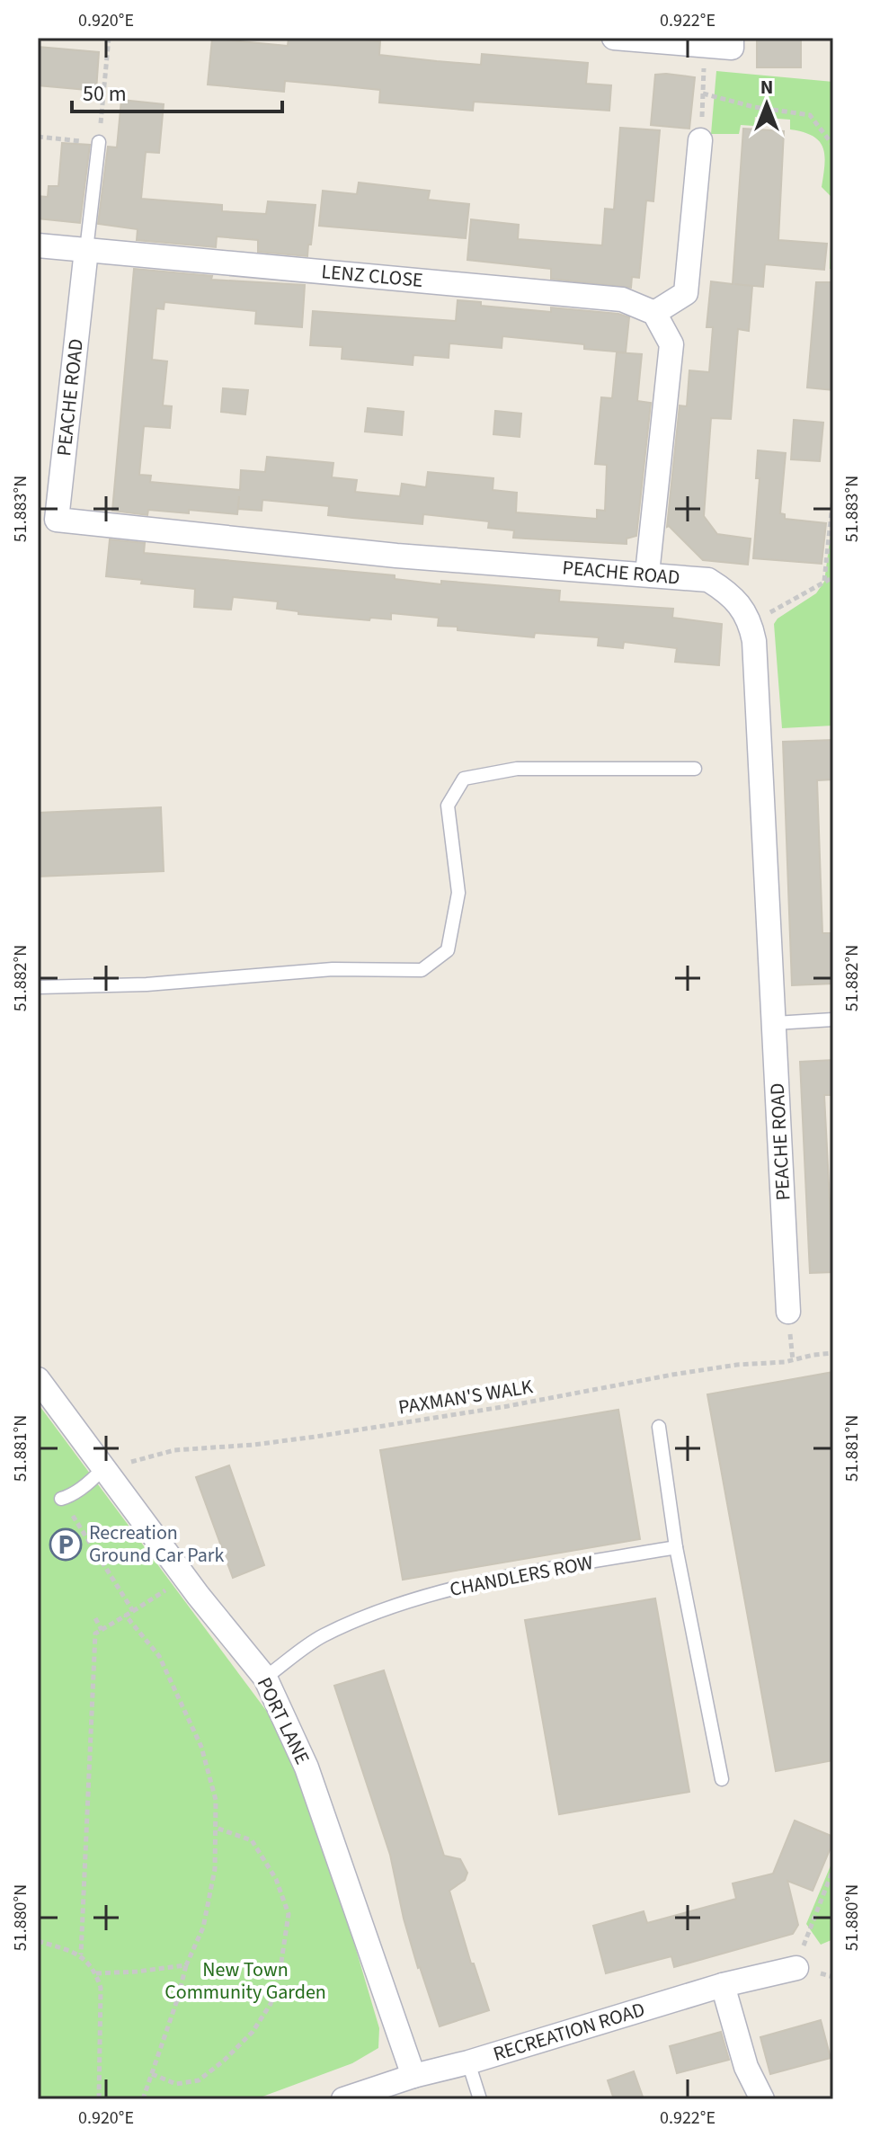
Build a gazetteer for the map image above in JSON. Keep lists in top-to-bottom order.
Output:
{
  "streets": {
    "street": [
      "LENZ CLOSE",
      "PEACHE ROAD",
      "PORT LANE",
      "RECREATION ROAD"
    ],
    "lane": ["CHANDLERS ROW"],
    "path": ["PAXMAN'S WALK"]
  },
  "crossings": [
    ["LENZ CLOSE", "PEACHE ROAD"],
    ["PAXMAN'S WALK", "PORT LANE"],
    ["CHANDLERS ROW", "PORT LANE"],
    ["PORT LANE", "RECREATION ROAD"]
  ],
  "parks": ["New Town Community Garden"],
  "places": {
    "parking": ["Recreation Ground Car Park"]
  },
  "scale_bar": "50 m",
  "north": "top",
  "coordinates": [
    "0.920°E",
    "0.922°E",
    "51.883°N",
    "51.882°N",
    "51.881°N",
    "51.880°N"
  ]
}
